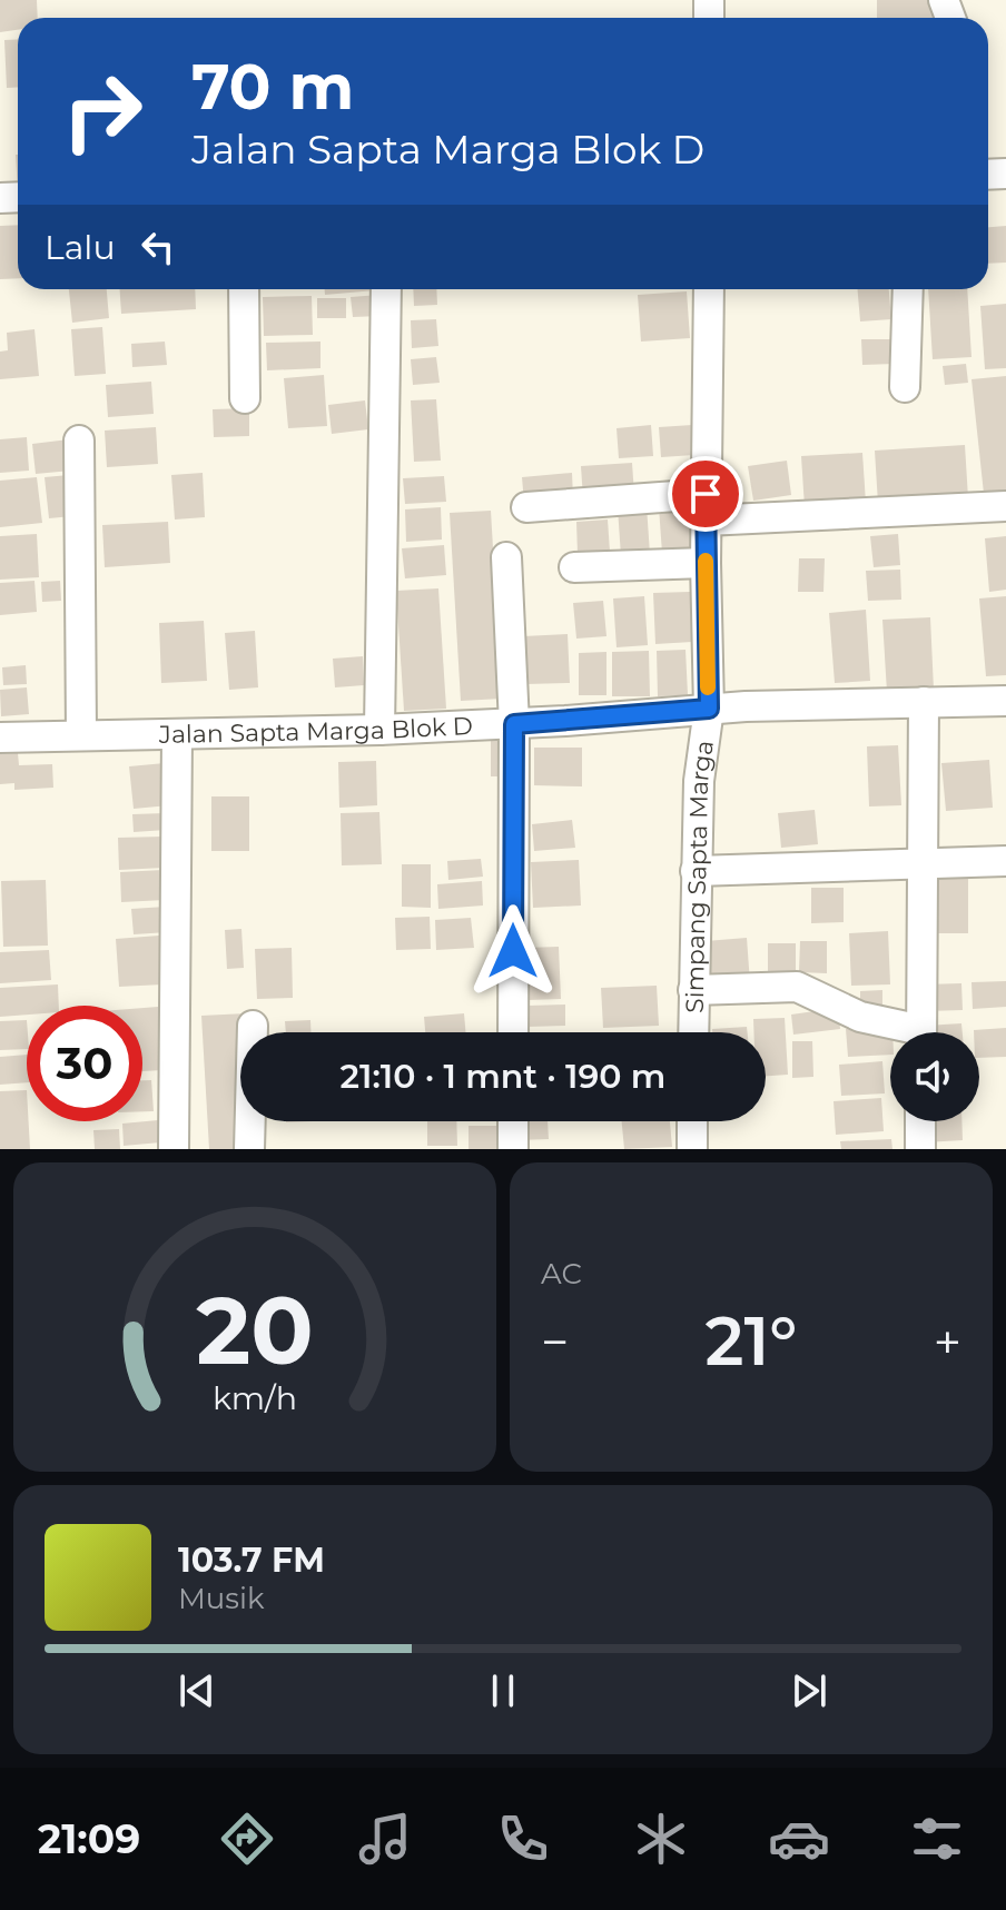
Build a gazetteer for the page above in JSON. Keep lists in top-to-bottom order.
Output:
{
  "streets": {
    "street": ["Jalan Sapta Marga Blok D", "Simpang Sapta Marga"]
  },
  "crossings": [
    ["Jalan Sapta Marga Blok D", "Simpang Sapta Marga"]
  ],
  "page": {
    "turn": ["70 m", "Jalan Sapta Marga Blok D"],
    "then": "Lalu",
    "limit": "30",
    "trip": "21:10 · 1 mnt · 190 m",
    "tile": "AC",
    "heat": ["−", "21°", "+"],
    "song": ["103.7 FM", "Musik"],
    "tabs": "21:09",
    "gauge": ["20", "km/h"]
  }
}
